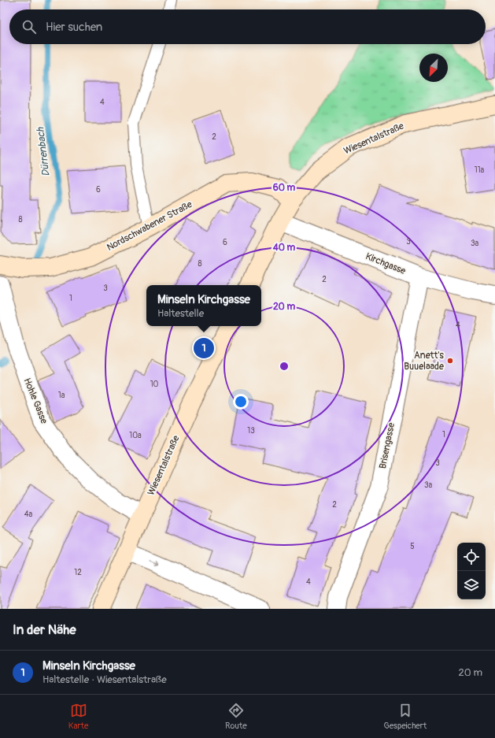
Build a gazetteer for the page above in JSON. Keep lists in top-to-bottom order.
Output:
{
  "streets": {
    "street": [
      "Wiesentalstraße",
      "Nordschwabener Straße",
      "Kirchgasse",
      "Hohle Gasse",
      "Brisengasse"
    ]
  },
  "crossings": [
    ["Wiesentalstraße", "Nordschwabener Straße"],
    ["Wiesentalstraße", "Kirchgasse"],
    ["Wiesentalstraße", "Hohle Gasse"],
    ["Kirchgasse", "Brisengasse"]
  ],
  "water": ["Dürrenbach"],
  "places": ["Anett's Buuelaade"],
  "house_numbers": [
    "4",
    "2",
    "11a",
    "6",
    "8",
    "3",
    "6",
    "3a",
    "8",
    "2",
    "3",
    "1",
    "4",
    "10",
    "1a",
    "13",
    "1",
    "10a",
    "3",
    "3a",
    "2",
    "4a",
    "5",
    "12",
    "4"
  ],
  "north": "bottom left",
  "page": {
    "search": "Hier suchen",
    "popup": ["Minseln Kirchgasse", "Haltestelle"],
    "pins": "1",
    "heading": "In der Nähe",
    "list": [
      {
        "mark": "1",
        "name": "Minseln Kirchgasse",
        "note": "Haltestelle · Wiesentalstraße",
        "value": "20 m"
      }
    ],
    "nav": ["Karte", "Route", "Gespeichert"]
  },
  "rings": ["60 m", "40 m", "20 m"]
}
